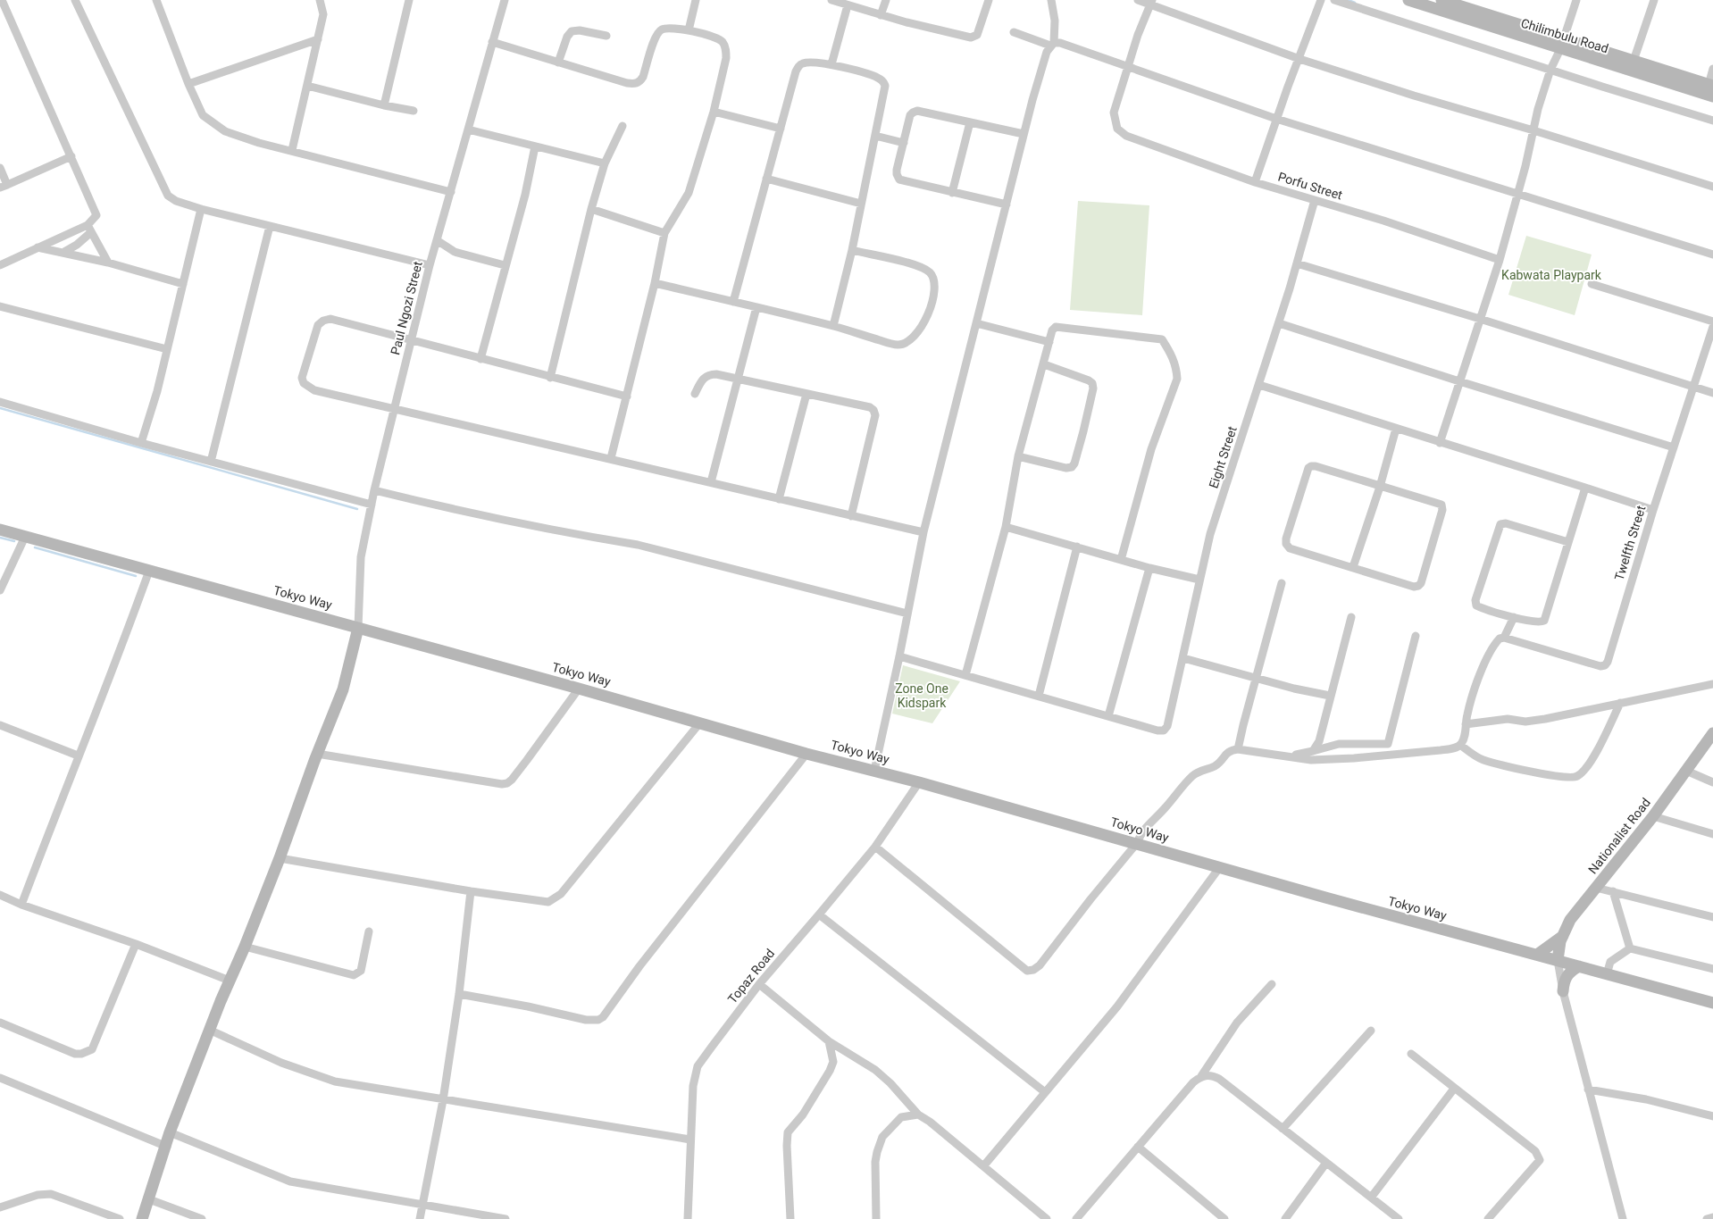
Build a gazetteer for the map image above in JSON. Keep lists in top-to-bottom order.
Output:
{
  "streets": {
    "main road": ["Chilimbulu Road", "Tokyo Way", "Nationalist Road"],
    "street": [
      "Porfu Street",
      "Paul Ngozi Street",
      "Eight Street",
      "Twelfth Street",
      "Topaz Road"
    ]
  },
  "crossings": [
    ["Porfu Street", "Eight Street"],
    ["Paul Ngozi Street", "Tokyo Way"],
    ["Tokyo Way", "Topaz Road"]
  ],
  "parks": ["Kabwata Playpark", "Zone One Kidspark"]
}
